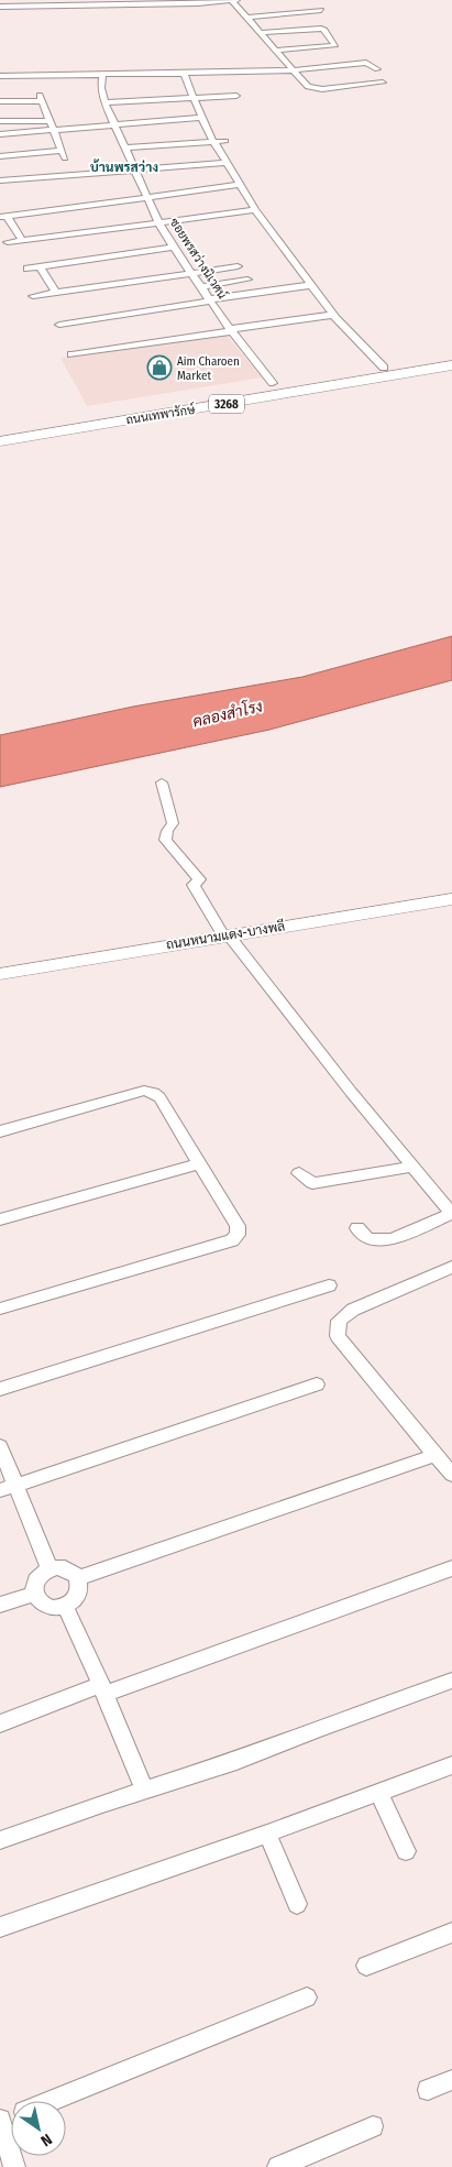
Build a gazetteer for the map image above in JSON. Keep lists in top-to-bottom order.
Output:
{
  "streets": {
    "main road": ["3268", "ถนนเทพารักษ์", "ถนนหนามแดง-บางพลี"],
    "street": ["ซอยพรสว่างนิเวศน์"]
  },
  "crossings": [
    ["ซอยพรสว่างนิเวศน์", "ถนนเทพารักษ์"]
  ],
  "districts": ["บ้านพรสว่าง"],
  "water": ["คลองสำโรง"],
  "places": {
    "shop": ["Aim Charoen Market"]
  },
  "north": "bottom right"
}
